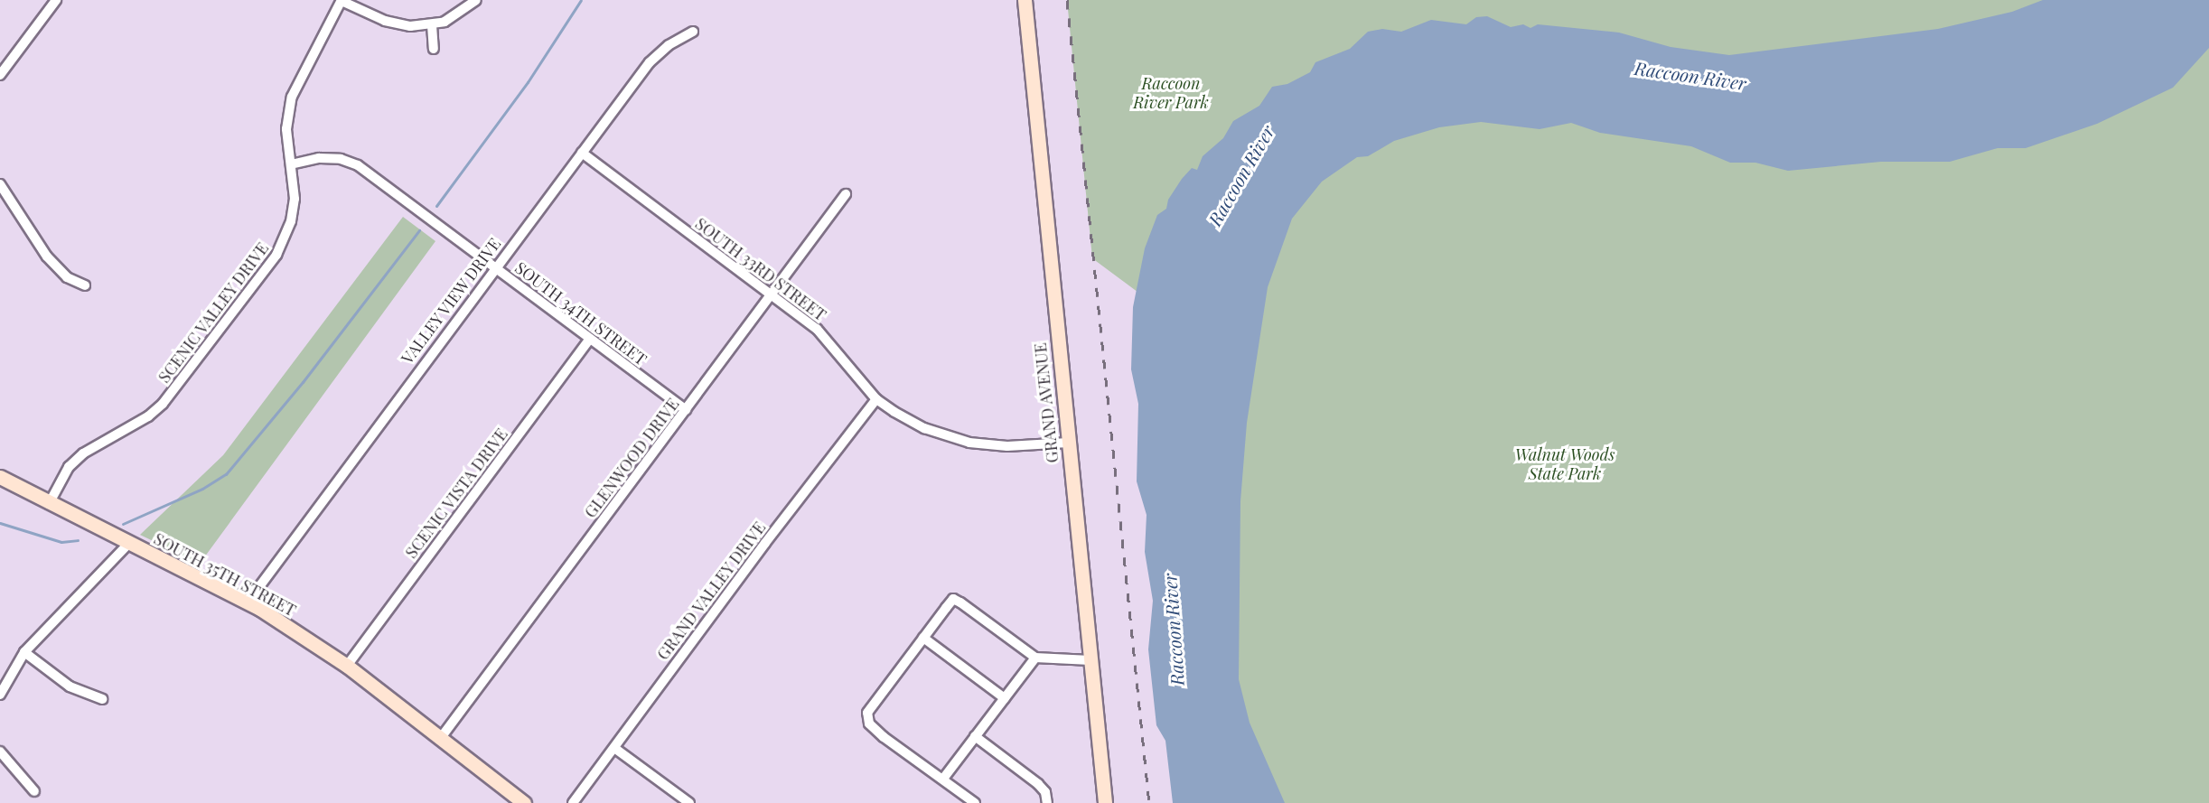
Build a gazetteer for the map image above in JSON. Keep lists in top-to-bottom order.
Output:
{
  "streets": {
    "main road": ["GRAND AVENUE", "SOUTH 35TH STREET"],
    "street": [
      "SOUTH 33RD STREET",
      "VALLEY VIEW DRIVE",
      "SCENIC VALLEY DRIVE",
      "SOUTH 34TH STREET",
      "GLENWOOD DRIVE",
      "SCENIC VISTA DRIVE",
      "GRAND VALLEY DRIVE"
    ]
  },
  "crossings": [
    ["SOUTH 33RD STREET", "VALLEY VIEW DRIVE"],
    ["SOUTH 33RD STREET", "GRAND AVENUE"],
    ["SOUTH 33RD STREET", "GLENWOOD DRIVE"],
    ["SOUTH 33RD STREET", "GRAND VALLEY DRIVE"],
    ["VALLEY VIEW DRIVE", "SOUTH 34TH STREET"],
    ["VALLEY VIEW DRIVE", "SOUTH 35TH STREET"],
    ["SCENIC VALLEY DRIVE", "SOUTH 34TH STREET"],
    ["SCENIC VALLEY DRIVE", "SOUTH 35TH STREET"],
    ["SOUTH 34TH STREET", "GLENWOOD DRIVE"],
    ["SOUTH 34TH STREET", "SCENIC VISTA DRIVE"],
    ["GLENWOOD DRIVE", "SOUTH 35TH STREET"],
    ["SCENIC VISTA DRIVE", "SOUTH 35TH STREET"]
  ],
  "water": ["Raccoon River"],
  "parks": ["Raccoon River Park", "Walnut Woods State Park"]
}
